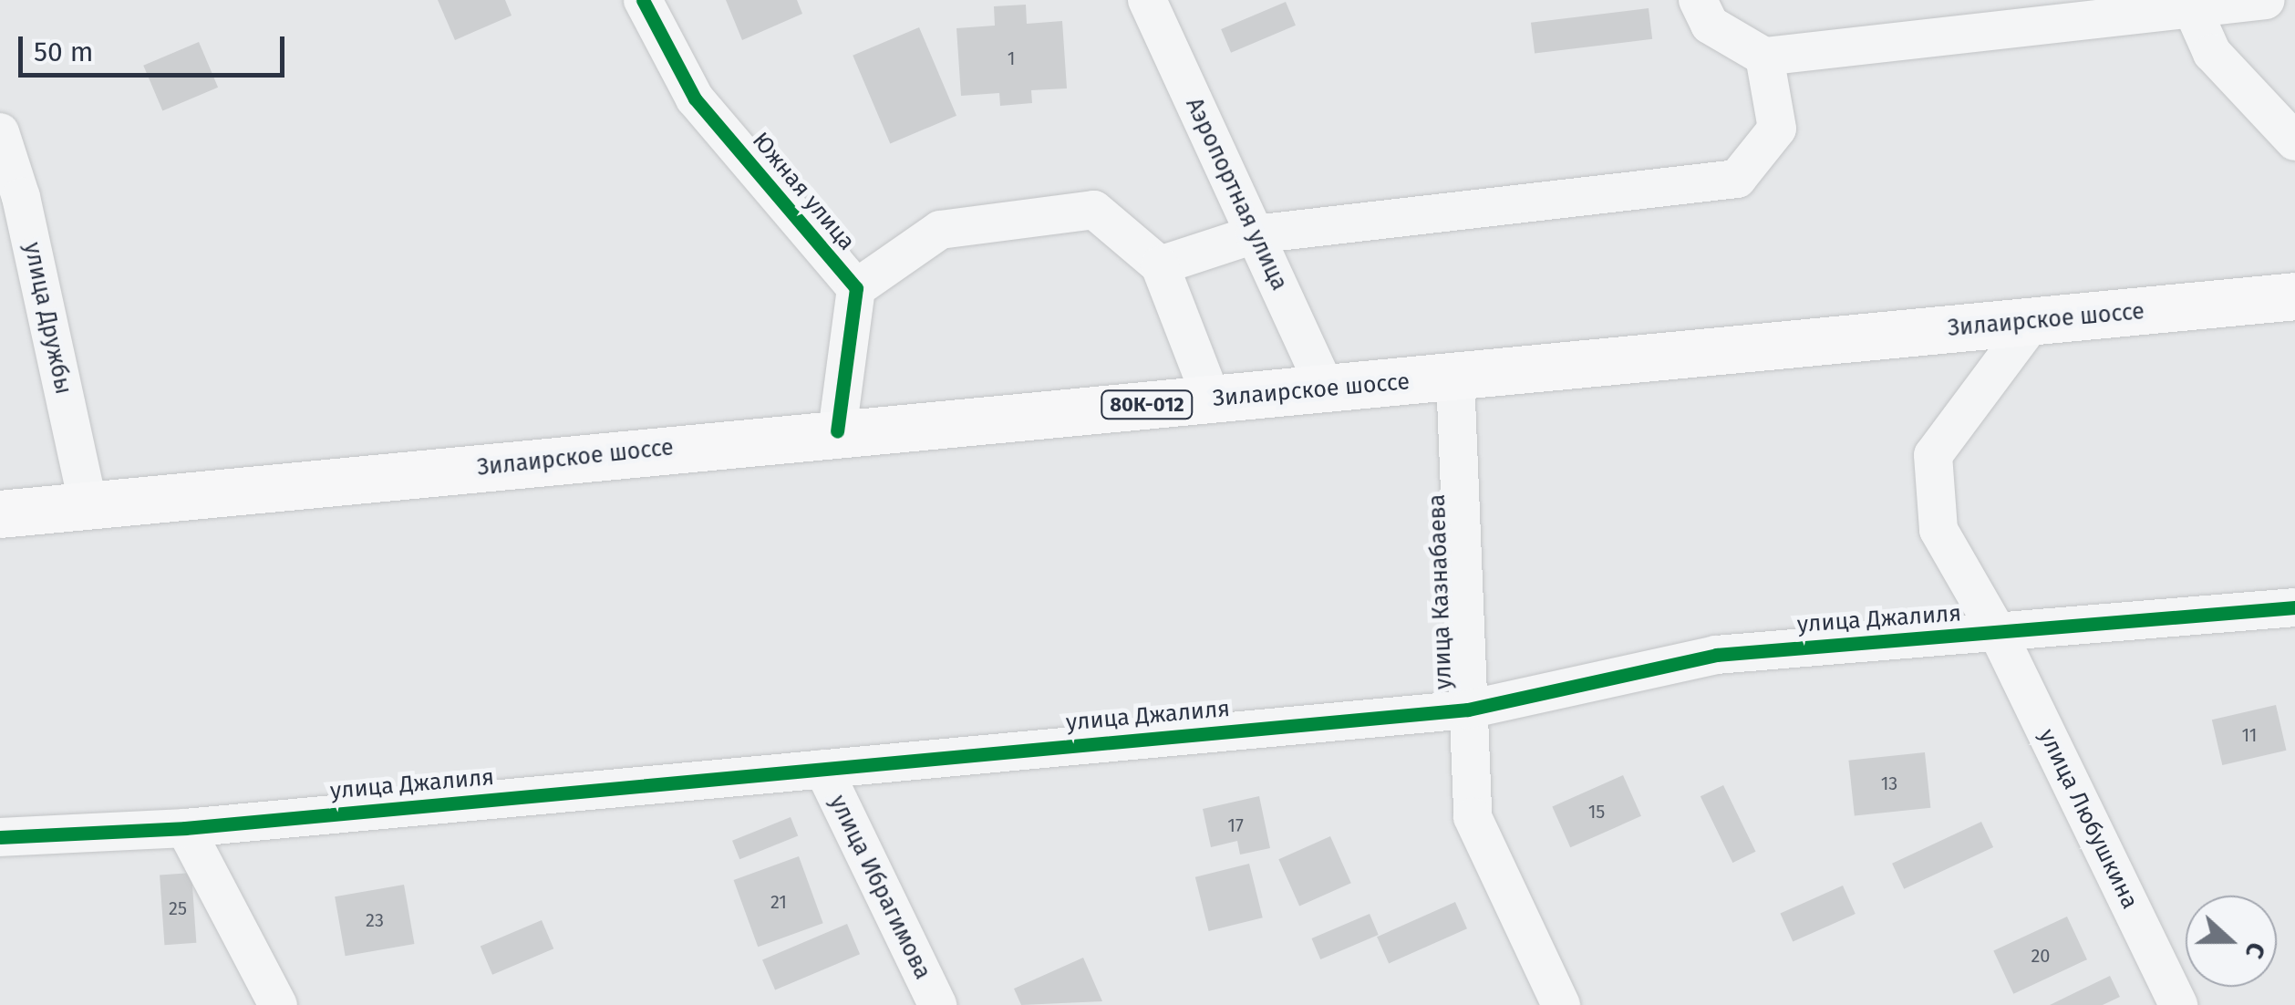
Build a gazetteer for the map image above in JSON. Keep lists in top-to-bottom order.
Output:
{
  "streets": {
    "main road": ["Зилаирское шоссе", "80К-012"],
    "street": [
      "Южная улица",
      "Аэропортная улица",
      "улица Дружбы",
      "улица Казнабаева",
      "улица Джалиля",
      "улица Любушкина",
      "улица Ибрагимова"
    ]
  },
  "crossings": [
    ["Аэропортная улица", "Зилаирское шоссе"],
    ["улица Дружбы", "Зилаирское шоссе"],
    ["Зилаирское шоссе", "улица Казнабаева"],
    ["Зилаирское шоссе", "улица Любушкина"],
    ["улица Казнабаева", "улица Джалиля"],
    ["улица Джалиля", "улица Любушкина"],
    ["улица Джалиля", "улица Ибрагимова"]
  ],
  "house_numbers": [
    "1",
    "11",
    "13",
    "15",
    "17",
    "21",
    "25",
    "23",
    "20"
  ],
  "scale_bar": "50 m",
  "north": "right"
}
